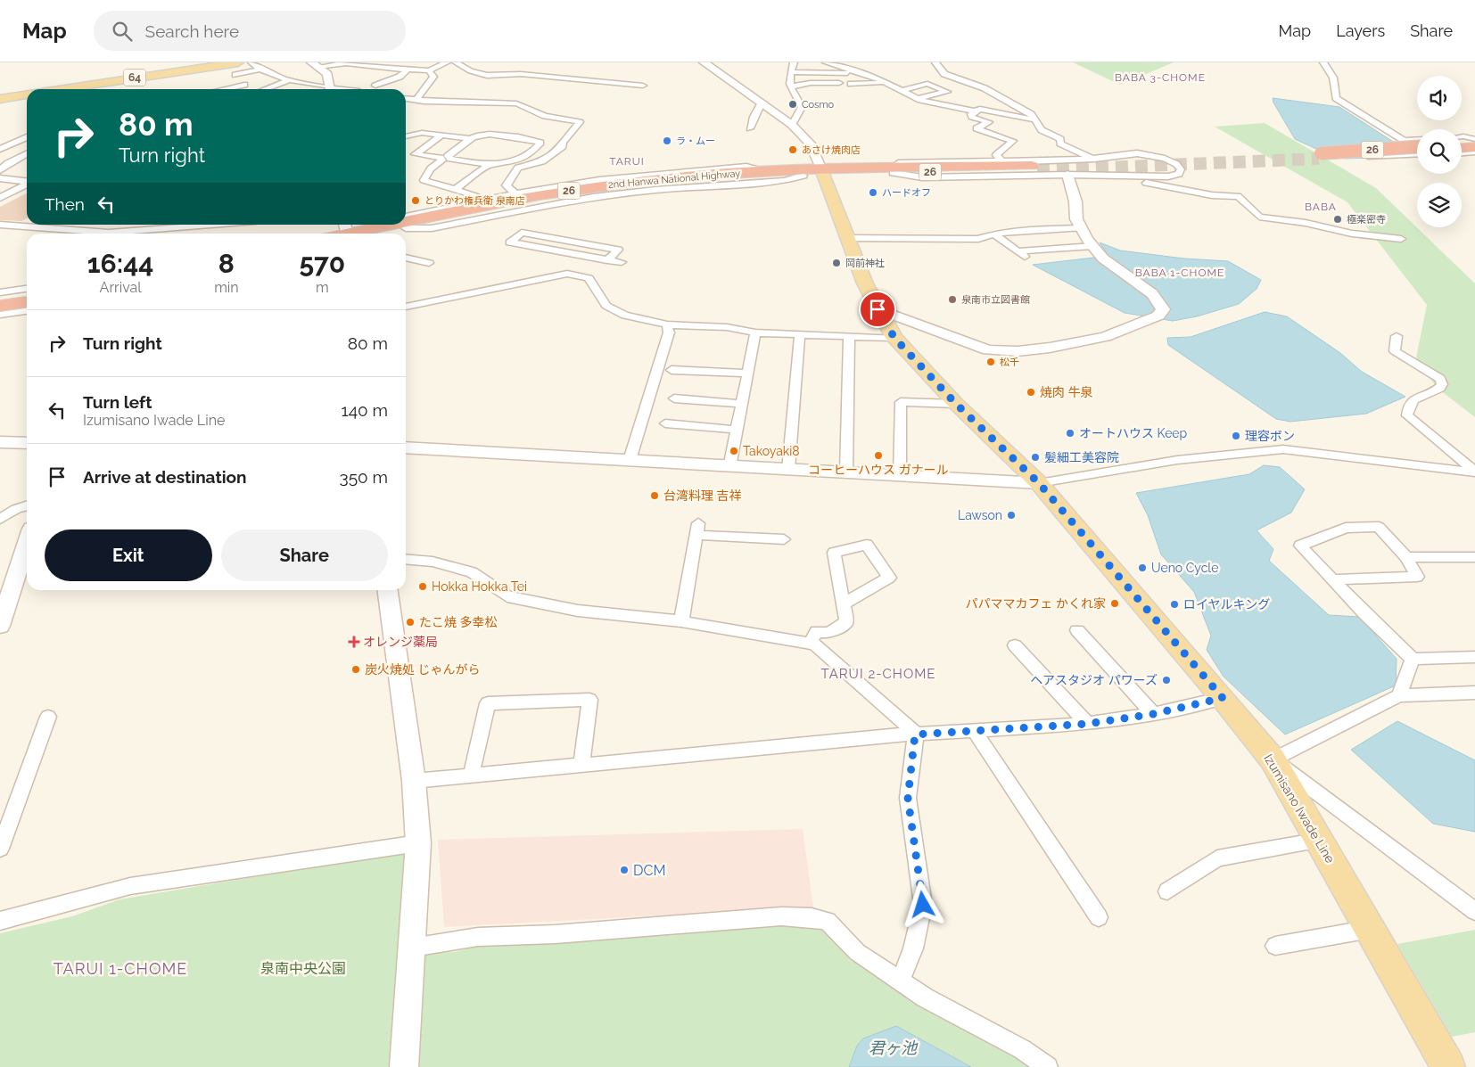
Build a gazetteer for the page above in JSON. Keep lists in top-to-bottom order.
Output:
{
  "streets": {
    "highway": ["26", "2nd Hanwa National Highway"],
    "main road": ["64", "Izumisano Iwade Line"]
  },
  "crossings": [
    ["2nd Hanwa National Highway", "Izumisano Iwade Line"]
  ],
  "districts": [
    "BABA 3-CHOME",
    "TARUI",
    "BABA",
    "BABA 1-CHOME",
    "TARUI 2-CHOME",
    "TARUI 1-CHOME"
  ],
  "water": ["君ヶ池"],
  "parks": ["泉南中央公園"],
  "places": {
    "other": [
      "Cosmo",
      "ラ・ムー",
      "あさけ焼肉店",
      "ハードオフ",
      "とりかわ権兵衛 泉南店",
      "極楽密寺",
      "岡前神社",
      "泉南市立図書館",
      "松千",
      "焼肉 牛泉",
      "オートハウス Keep",
      "理容ボン",
      "Takoyaki8",
      "コーヒーハウス ガナール",
      "髪細工美容院",
      "台湾料理 吉祥",
      "Lawson",
      "Ueno Cycle",
      "Hokka Hokka Tei",
      "パパママカフェ かくれ家",
      "ロイヤルキング",
      "たこ焼 多幸松",
      "炭火焼処 じゃんがら",
      "ヘアスタジオ パワーズ",
      "DCM"
    ],
    "health": ["オレンジ薬局"]
  },
  "page": {
    "header": "Map",
    "search": "Search here",
    "nav": ["Map", "Layers", "Share"],
    "turn": ["80 m", "Turn right"],
    "then": "Then",
    "eta": [
      "16:44",
      "Arrival",
      "8",
      "min",
      "570",
      "m"
    ],
    "list": [
      {
        "name": "Turn right",
        "value": "80 m"
      },
      {
        "name": "Turn left",
        "note": "Izumisano Iwade Line",
        "value": "140 m"
      },
      {
        "name": "Arrive at destination",
        "value": "350 m"
      }
    ],
    "buttons": ["Exit", "Share"]
  }
}
